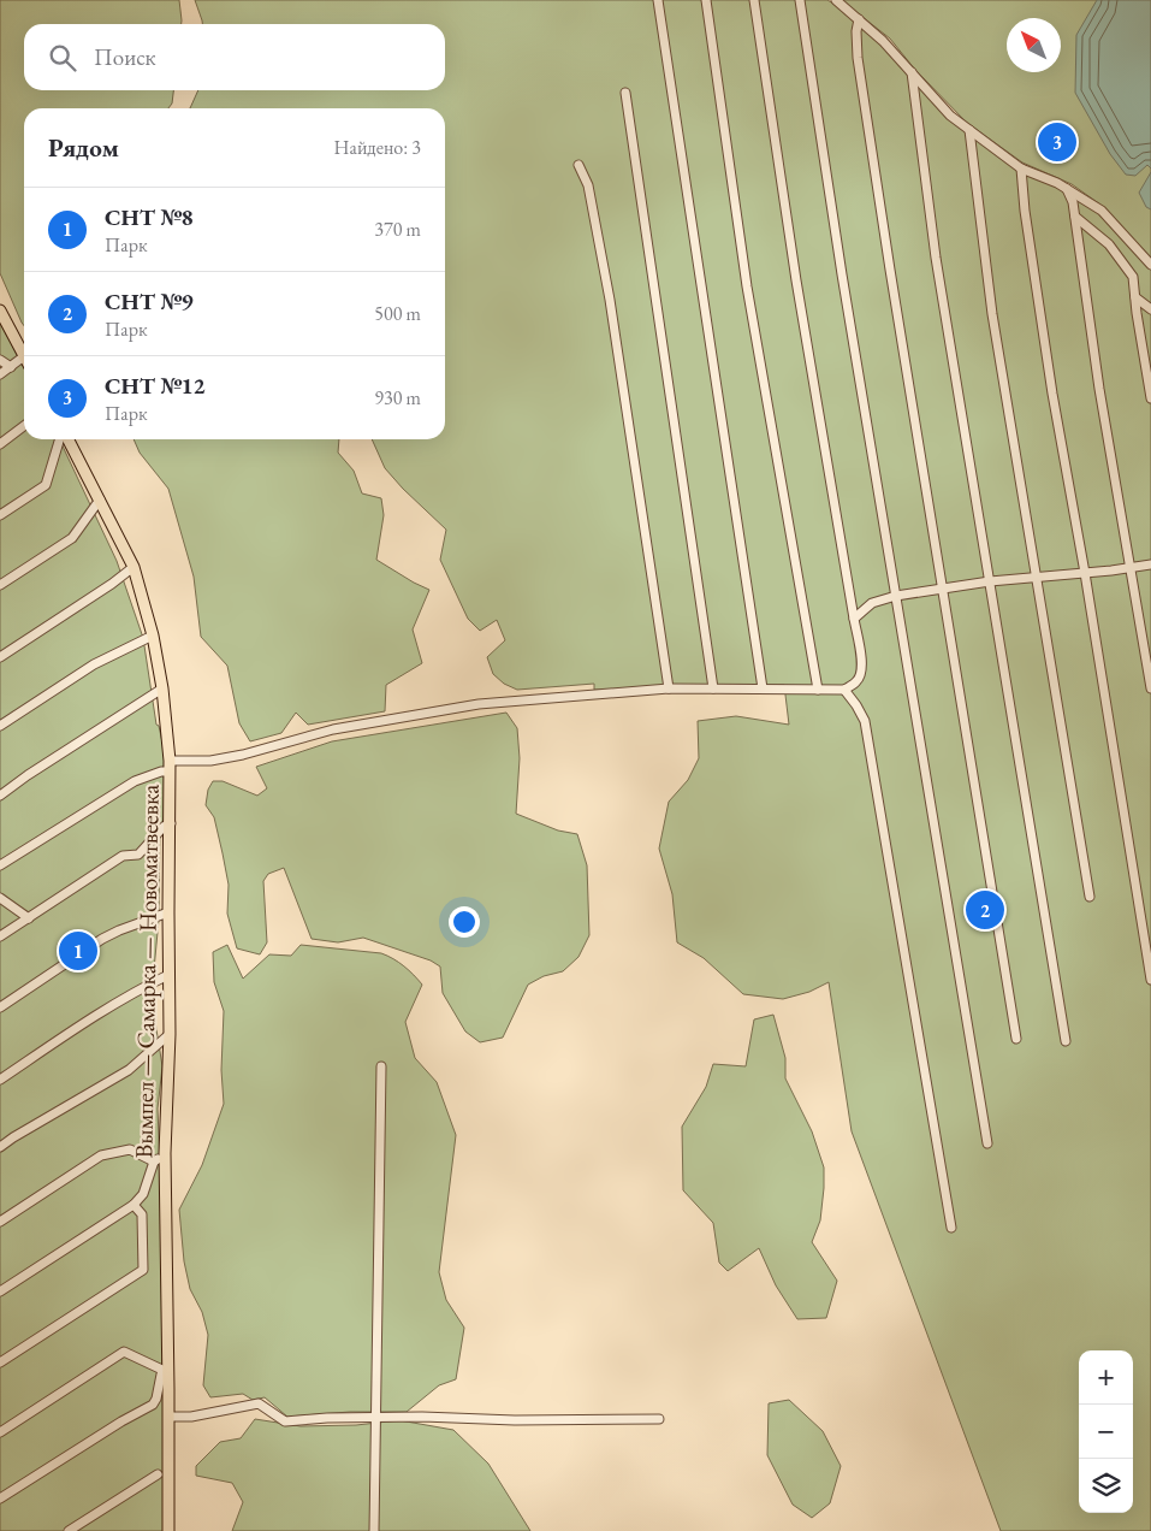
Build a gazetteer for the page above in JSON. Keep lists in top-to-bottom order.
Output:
{
  "streets": {
    "main road": ["Вымпел — Самарка — Новоматвеевка"]
  },
  "north": "top left",
  "page": {
    "search": "Поиск",
    "heading": ["Рядом", "Найдено: 3"],
    "pins": ["3", "2", "1"],
    "list": [
      {
        "mark": "1",
        "name": "СНТ №8",
        "note": "Парк",
        "value": "370 m"
      },
      {
        "mark": "2",
        "name": "СНТ №9",
        "note": "Парк",
        "value": "500 m"
      },
      {
        "mark": "3",
        "name": "СНТ №12",
        "note": "Парк",
        "value": "930 m"
      }
    ],
    "map_buttons": ["+", "−"]
  }
}
